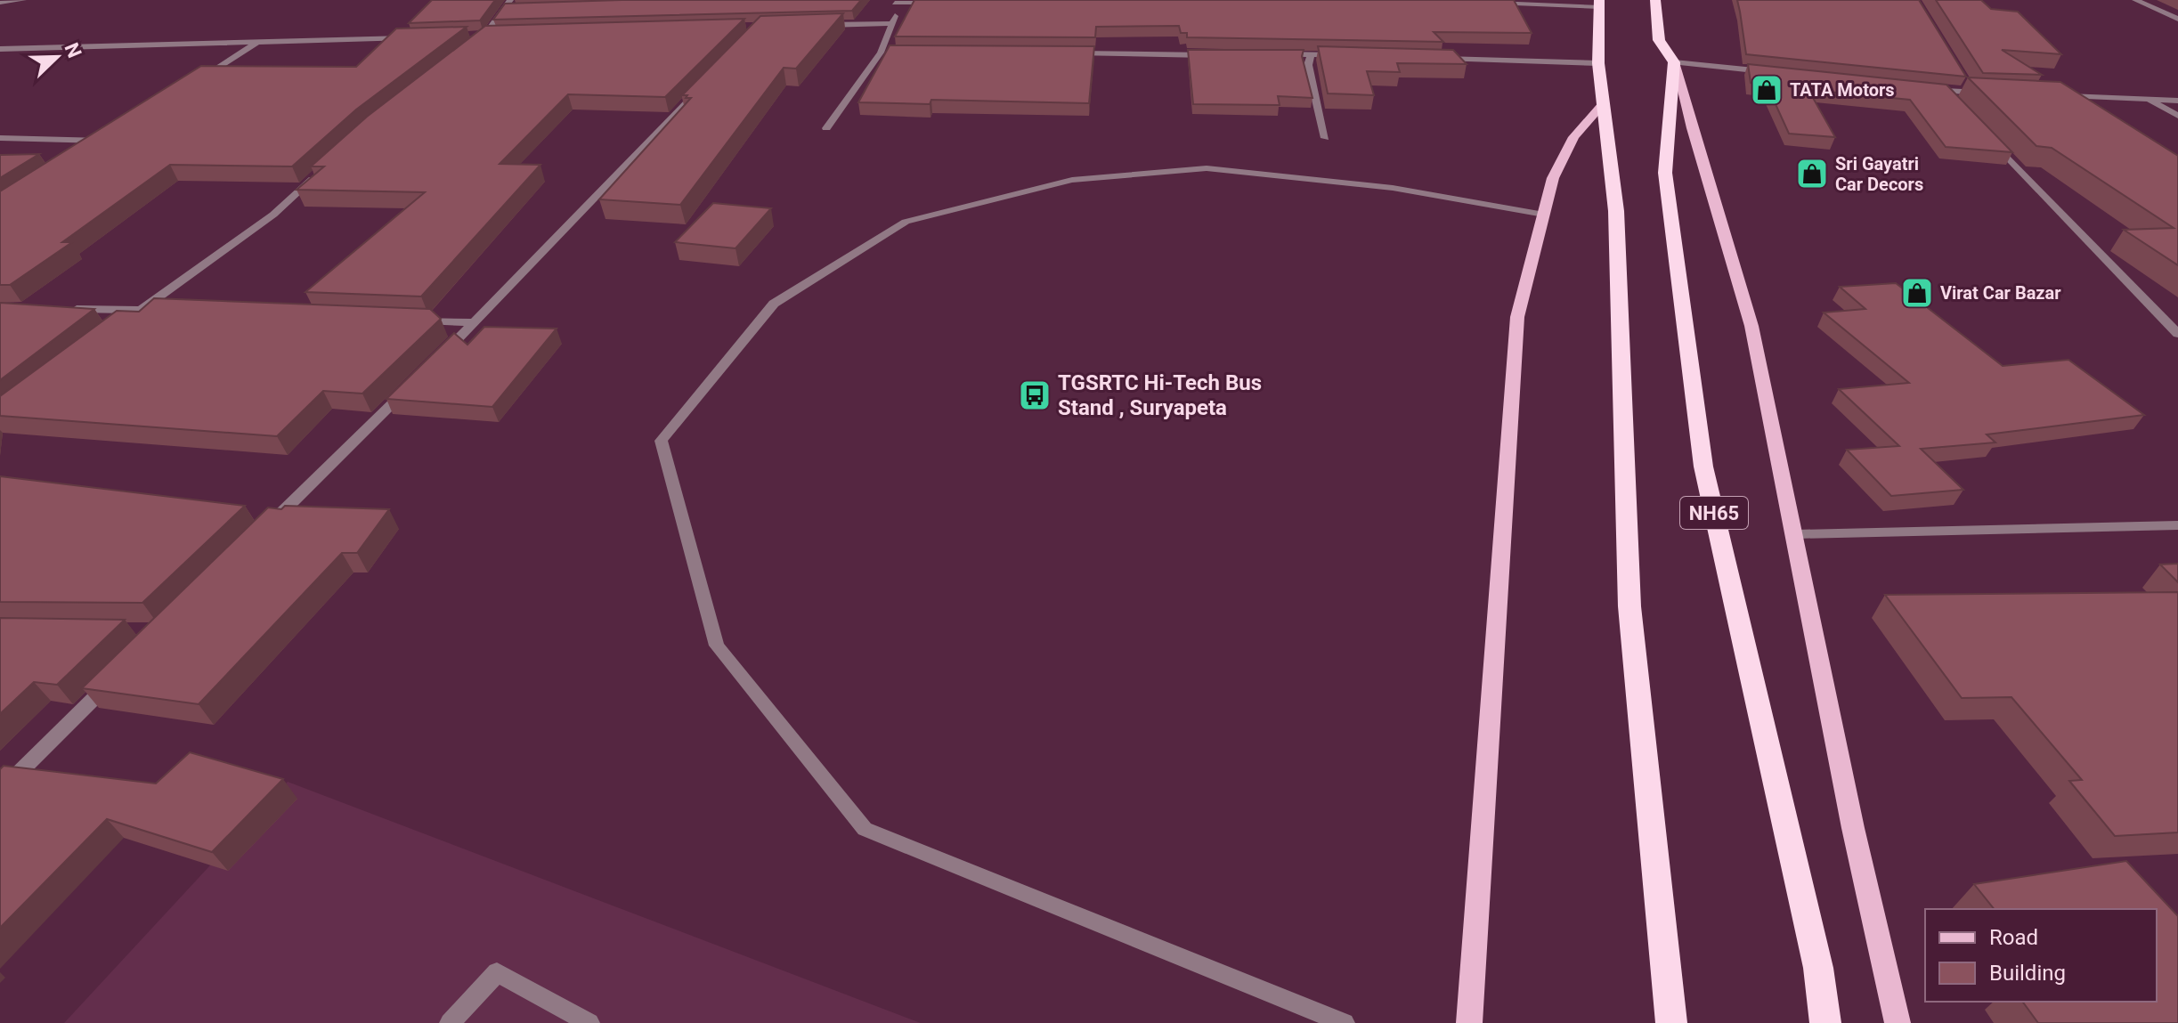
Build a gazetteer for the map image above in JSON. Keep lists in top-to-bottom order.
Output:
{
  "streets": {
    "highway": ["NH65"]
  },
  "places": {
    "shop": ["TATA Motors", "Sri Gayatri Car Decors", "Virat Car Bazar"],
    "bus stop": ["TGSRTC Hi-Tech Bus Stand , Suryapeta"]
  },
  "legend": ["Road", "Building"],
  "north": "top right"
}
